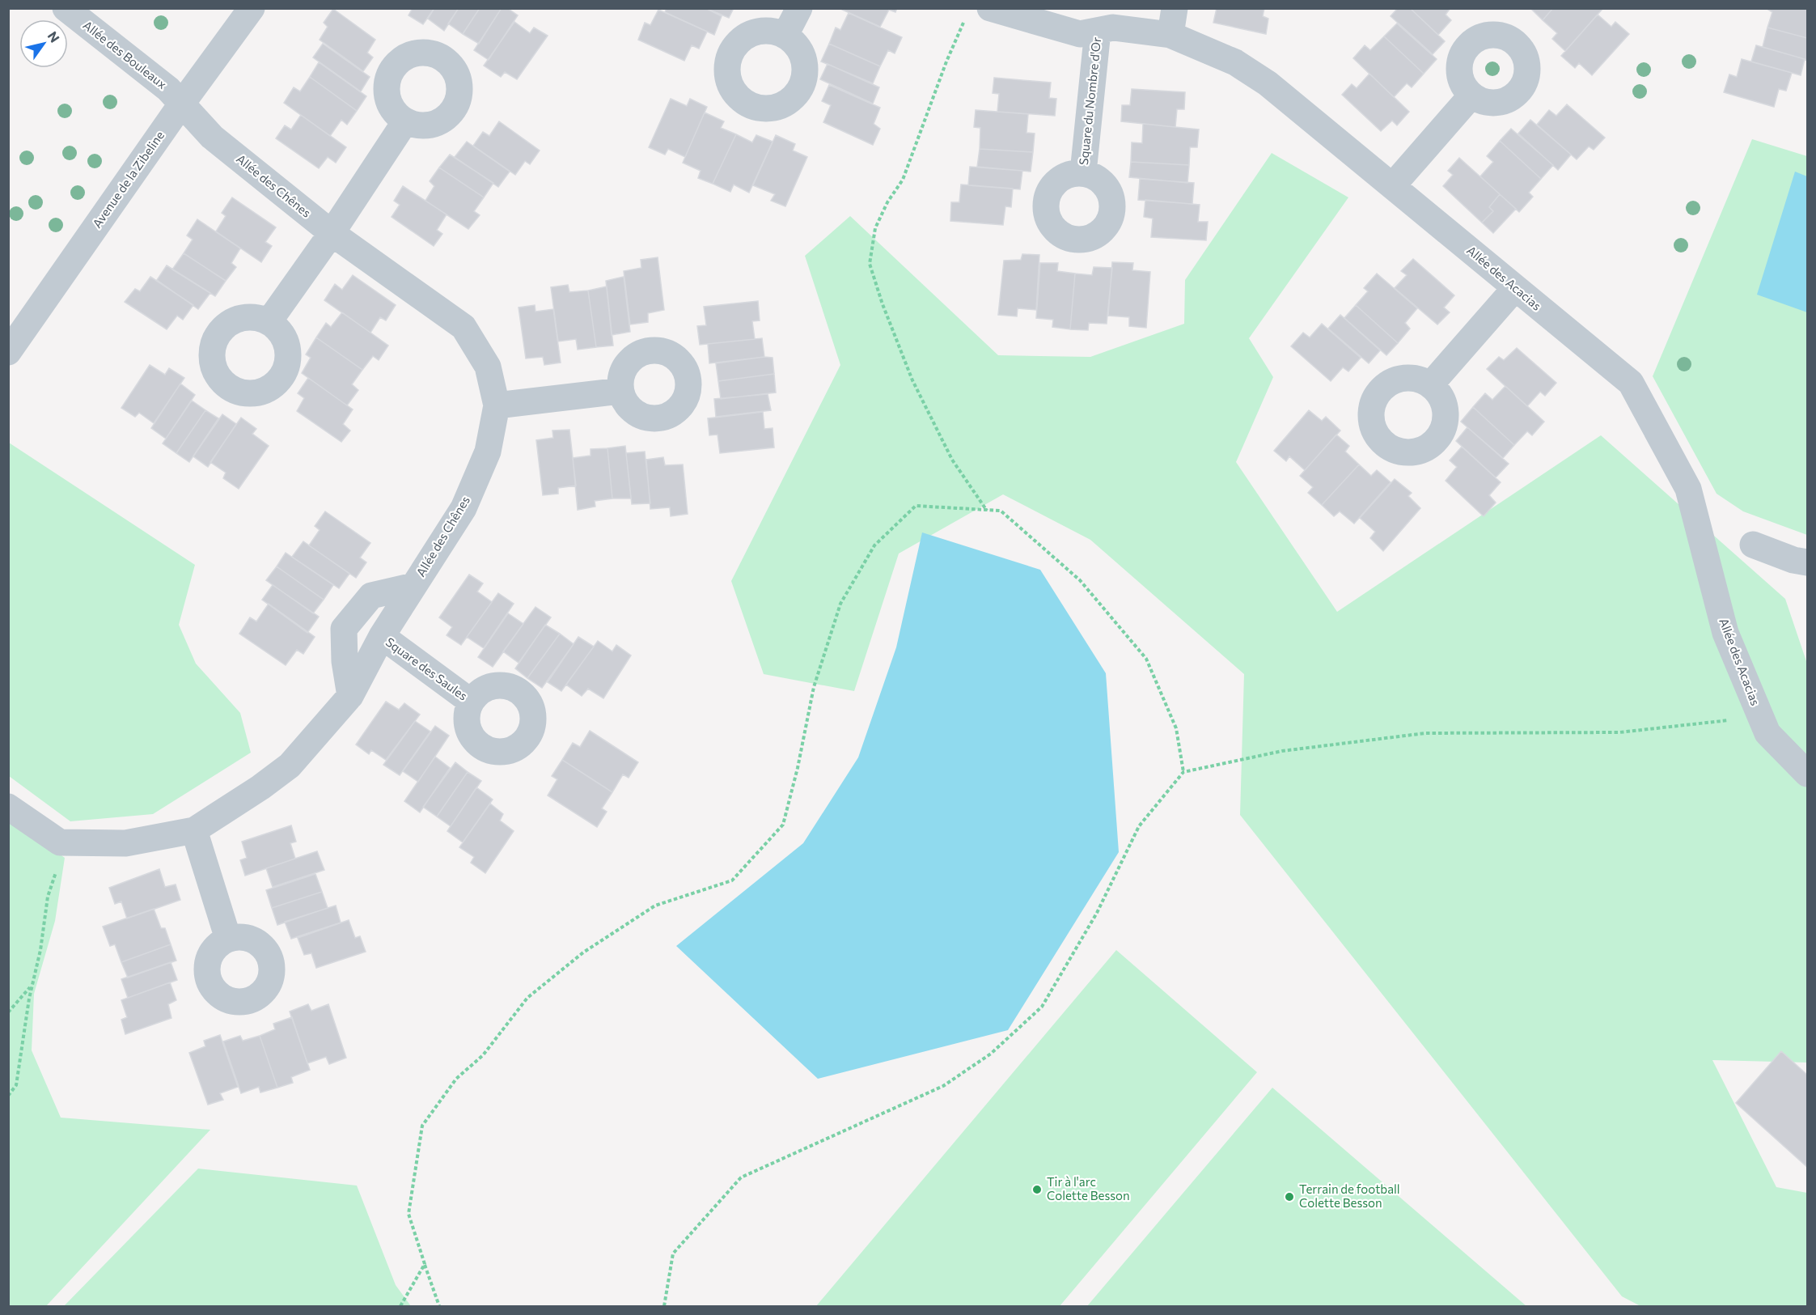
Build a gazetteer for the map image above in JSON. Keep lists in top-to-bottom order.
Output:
{
  "streets": {
    "street": [
      "Allée des Bouleaux",
      "Square du Nombre d'Or",
      "Avenue de la Zibeline",
      "Allée des Chênes",
      "Allée des Acacias",
      "Square des Saules"
    ]
  },
  "crossings": [
    ["Allée des Bouleaux", "Avenue de la Zibeline"],
    ["Allée des Bouleaux", "Allée des Chênes"],
    ["Square du Nombre d'Or", "Allée des Acacias"],
    ["Avenue de la Zibeline", "Allée des Chênes"],
    ["Allée des Chênes", "Square des Saules"]
  ],
  "places": ["Tir à l'arc Colette Besson", "Terrain de football Colette Besson"],
  "north": "top right"
}
